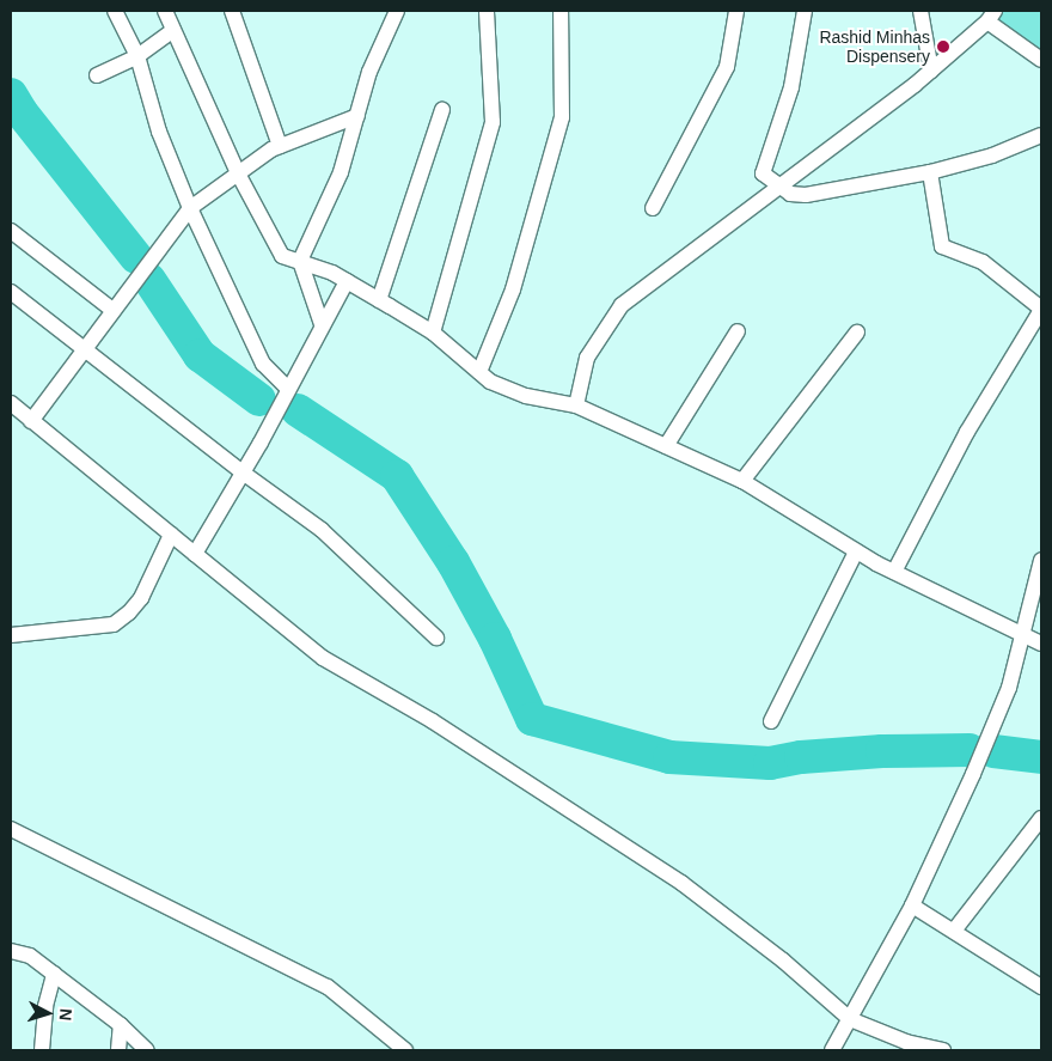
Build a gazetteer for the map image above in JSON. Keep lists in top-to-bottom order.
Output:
{
  "places": ["Rashid Minhas Dispensery"],
  "north": "right"
}
